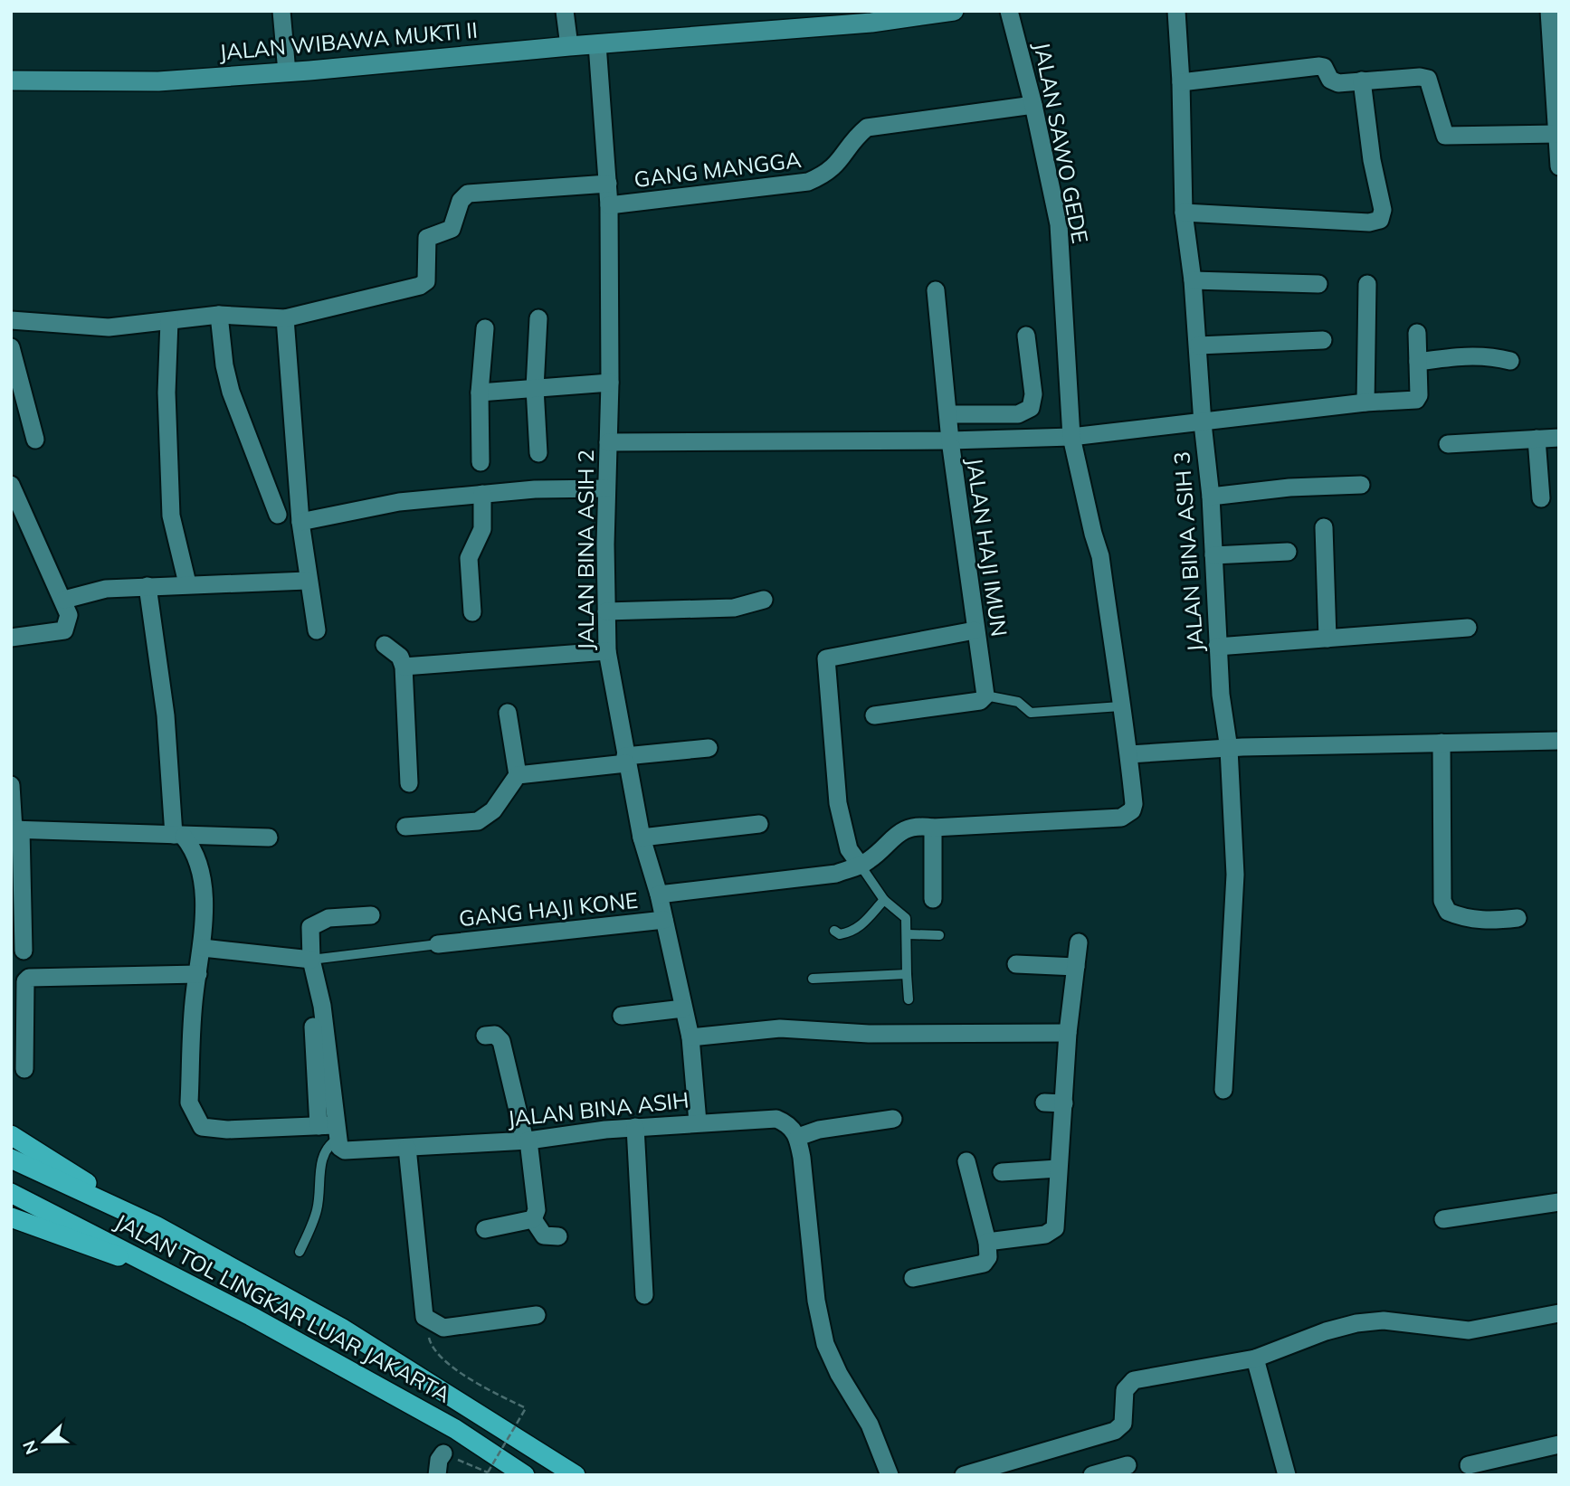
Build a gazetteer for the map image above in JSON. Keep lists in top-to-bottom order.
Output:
{
  "streets": {
    "highway": ["JALAN TOL LINGKAR LUAR JAKARTA"],
    "main road": ["JALAN WIBAWA MUKTI II"],
    "street": [
      "JALAN SAWO GEDE",
      "GANG MANGGA",
      "JALAN HAJI IMUN",
      "JALAN BINA ASIH 2",
      "JALAN BINA ASIH 3",
      "GANG HAJI KONE",
      "JALAN BINA ASIH"
    ]
  },
  "crossings": [
    ["JALAN WIBAWA MUKTI II", "JALAN BINA ASIH 2"],
    ["JALAN SAWO GEDE", "GANG MANGGA"],
    ["GANG MANGGA", "JALAN BINA ASIH 2"],
    ["JALAN BINA ASIH 2", "GANG HAJI KONE"],
    ["JALAN BINA ASIH 2", "JALAN BINA ASIH"]
  ],
  "north": "left"
}
